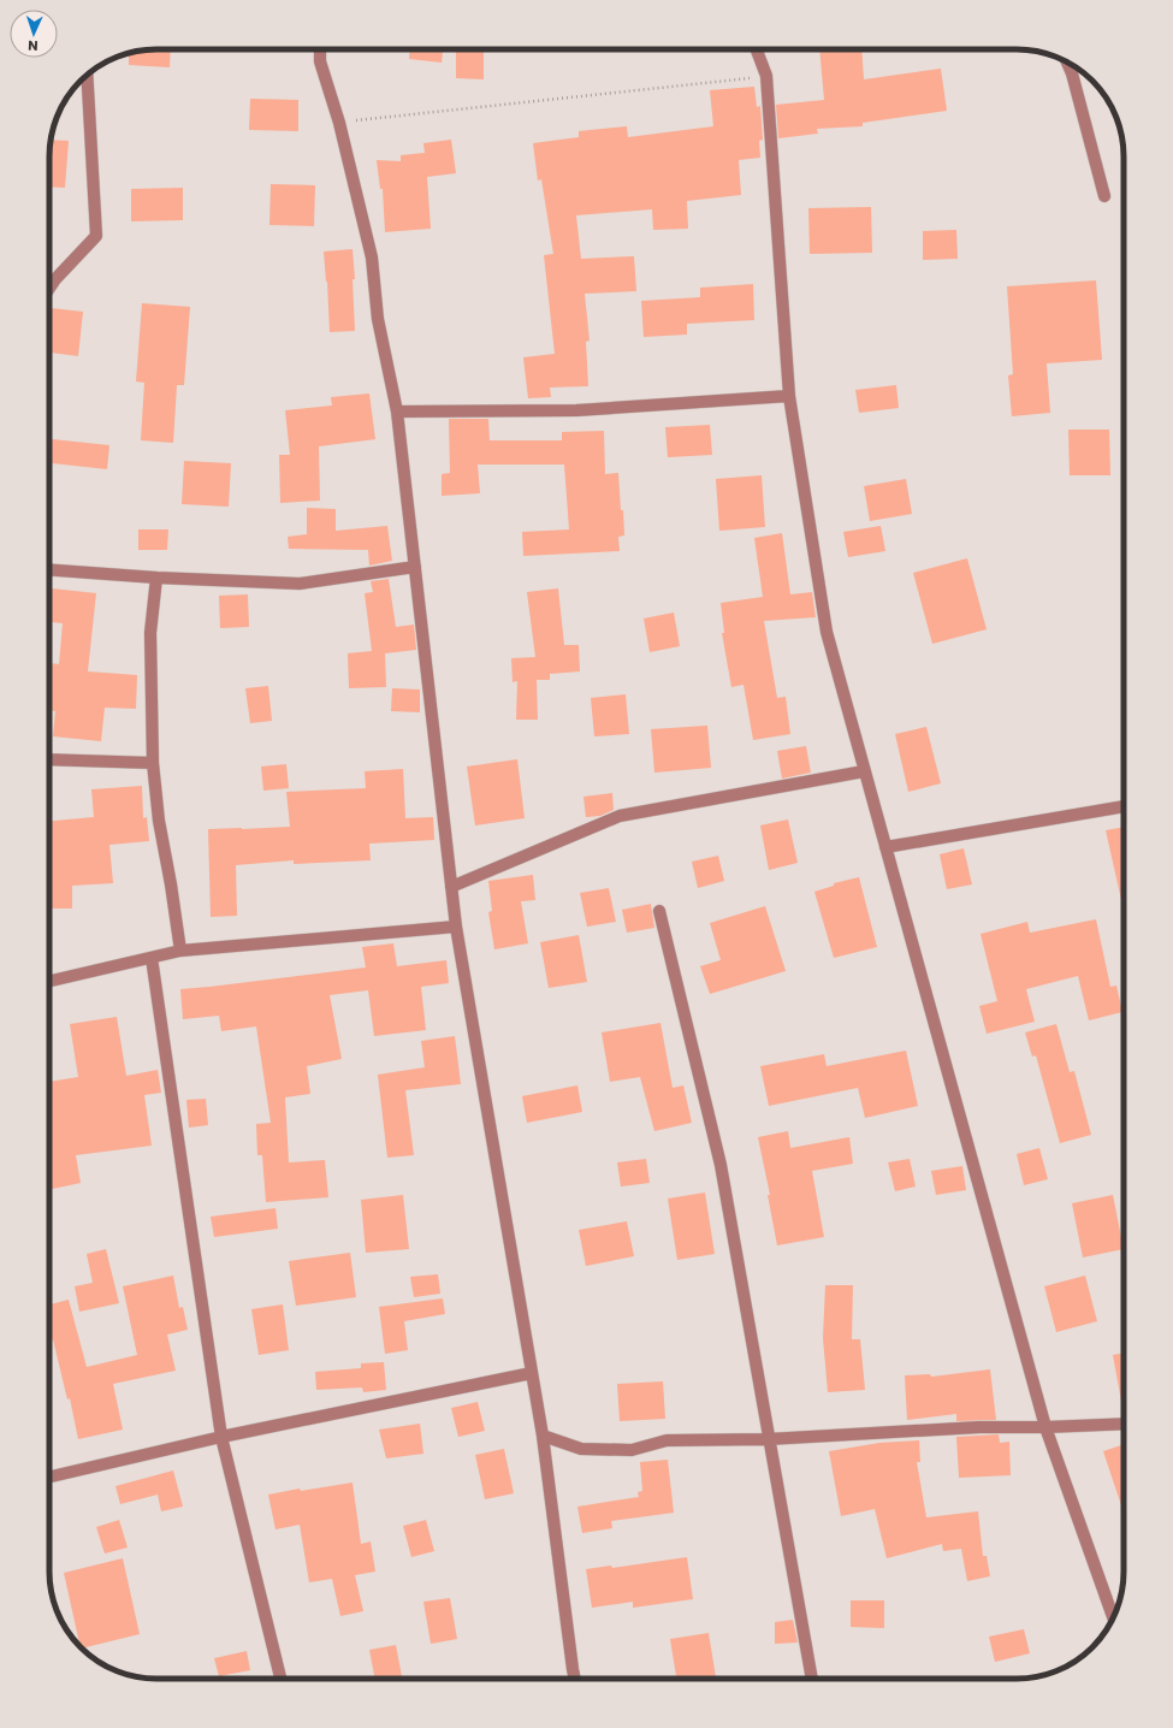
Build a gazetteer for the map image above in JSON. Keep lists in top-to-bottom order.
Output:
{
  "north": "bottom"
}
